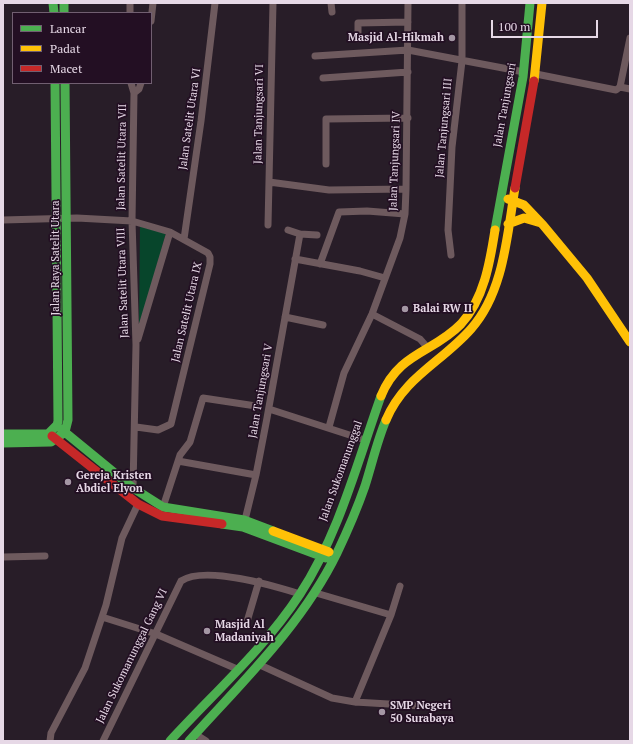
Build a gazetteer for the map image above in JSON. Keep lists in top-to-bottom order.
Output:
{
  "streets": {
    "main road": ["Jalan Tanjungsari", "Jalan Raya Satelit Utara", "Jalan Sukomanunggal"],
    "street": [
      "Jalan Tanjungsari VI",
      "Jalan Satelit Utara VI",
      "Jalan Tanjungsari III",
      "Jalan Satelit Utara VII",
      "Jalan Tanjungsari IV",
      "Jalan Satelit Utara VIII",
      "Jalan Satelit Utara IX",
      "Jalan Tanjungsari V",
      "Jalan Sukomanunggal Gang VI"
    ]
  },
  "crossings": [
    ["Jalan Tanjungsari", "Jalan Sukomanunggal"],
    ["Jalan Satelit Utara VI", "Jalan Satelit Utara IX"],
    ["Jalan Satelit Utara VII", "Jalan Satelit Utara VIII"],
    ["Jalan Satelit Utara VII", "Jalan Satelit Utara IX"],
    ["Jalan Raya Satelit Utara", "Jalan Satelit Utara IX"],
    ["Jalan Satelit Utara VIII", "Jalan Satelit Utara IX"]
  ],
  "places": [
    "Masjid Al-Hikmah",
    "Balai RW II",
    "Gereja Kristen Abdiel Elyon",
    "Masjid Al Madaniyah",
    "SMP Negeri 50 Surabaya"
  ],
  "legend": ["Lancar", "Padat", "Macet"],
  "scale_bar": "100 m"
}
